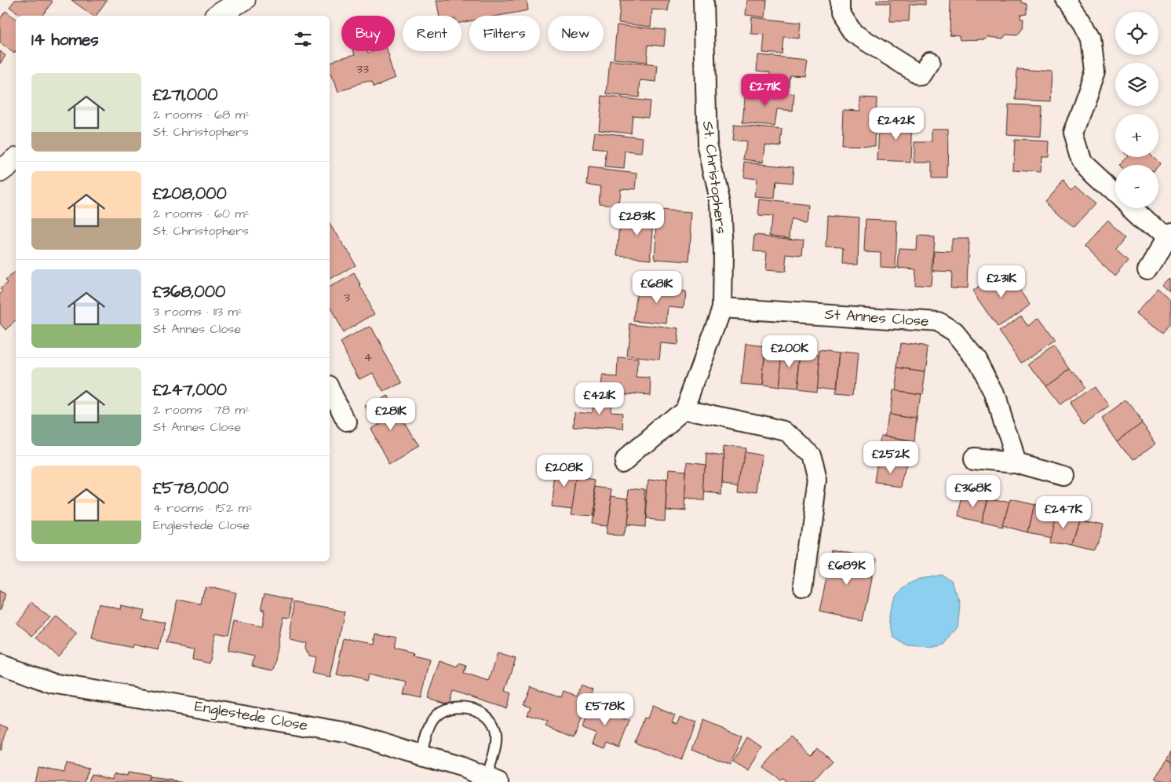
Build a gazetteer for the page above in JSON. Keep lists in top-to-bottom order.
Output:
{
  "streets": {
    "street": ["St. Christophers", "St Annes Close", "Englestede Close"]
  },
  "crossings": [
    ["St. Christophers", "St Annes Close"]
  ],
  "house_numbers": ["33", "3", "4"],
  "page": {
    "map_buttons": ["+", "−"],
    "chip": [
      "Buy",
      "Rent",
      "Filters",
      "New"
    ],
    "heading": "14 homes",
    "list": [
      {
        "name": "£271,000",
        "note": "2 rooms · 68 m² · St. Christophers"
      },
      {
        "name": "£208,000",
        "note": "2 rooms · 60 m² · St. Christophers"
      },
      {
        "name": "£368,000",
        "note": "3 rooms · 113 m² · St Annes Close"
      },
      {
        "name": "£247,000",
        "note": "2 rooms · 78 m² · St Annes Close"
      },
      {
        "name": "£578,000",
        "note": "4 rooms · 152 m² · Englestede Close"
      }
    ],
    "price": [
      "£271K",
      "£242K",
      "£283K",
      "£231K",
      "£681K",
      "£200K",
      "£421K",
      "£281K",
      "£252K",
      "£208K",
      "£368K",
      "£247K",
      "£689K",
      "£578K"
    ]
  }
}
